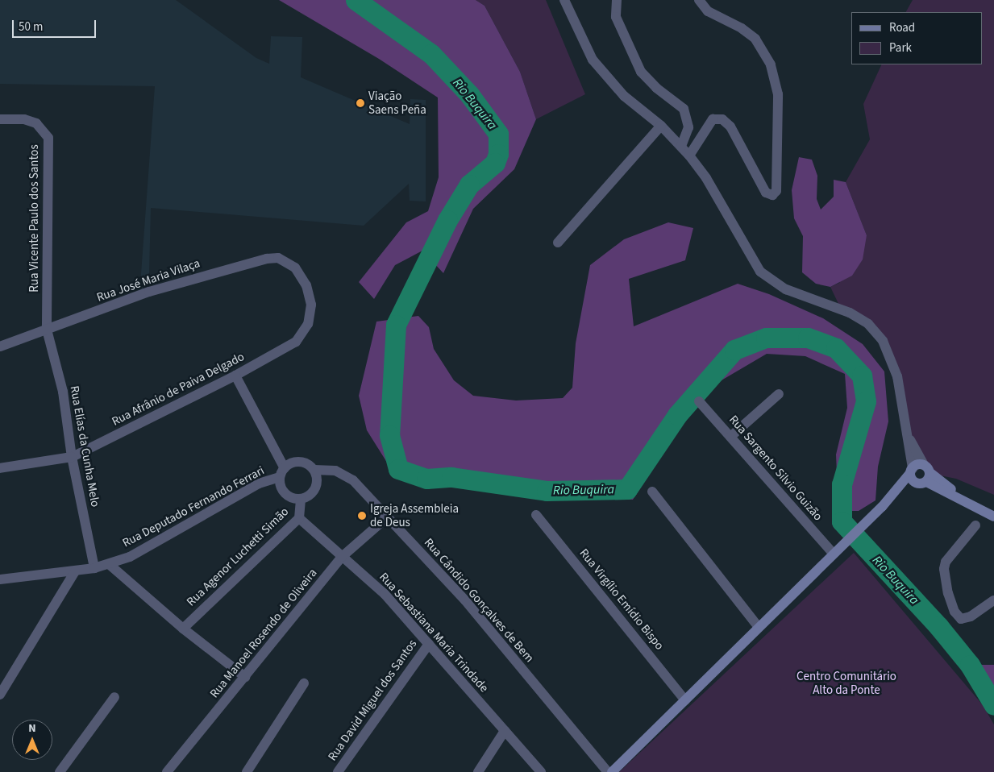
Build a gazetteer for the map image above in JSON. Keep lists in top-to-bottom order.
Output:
{
  "streets": {
    "street": [
      "Rua Vicente Paulo dos Santos",
      "Rua José Maria Vilaça",
      "Rua Afrânio de Paiva Delgado",
      "Rua Elías da Cunha Melo",
      "Rua Sargento Silvio Guizão",
      "Rua Deputado Fernando Ferrari",
      "Rua Agenor Luchetti Simão",
      "Rua Virgílio Emídio Bispo",
      "Rua Cândido Gonçalves de Bem",
      "Rua Sebastiana Maria Trindade",
      "Rua Manoel Rosendo de Oliveira",
      "Rua David Miguel dos Santos"
    ]
  },
  "crossings": [
    ["Rua Vicente Paulo dos Santos", "Rua José Maria Vilaça"],
    ["Rua Vicente Paulo dos Santos", "Rua Elías da Cunha Melo"],
    ["Rua José Maria Vilaça", "Rua Afrânio de Paiva Delgado"],
    ["Rua José Maria Vilaça", "Rua Elías da Cunha Melo"],
    ["Rua Afrânio de Paiva Delgado", "Rua Elías da Cunha Melo"],
    ["Rua Elías da Cunha Melo", "Rua Deputado Fernando Ferrari"],
    ["Rua Deputado Fernando Ferrari", "Rua Agenor Luchetti Simão"],
    ["Rua Deputado Fernando Ferrari", "Rua Cândido Gonçalves de Bem"],
    ["Rua Agenor Luchetti Simão", "Rua Cândido Gonçalves de Bem"],
    ["Rua Agenor Luchetti Simão", "Rua Sebastiana Maria Trindade"],
    ["Rua Cândido Gonçalves de Bem", "Rua Manoel Rosendo de Oliveira"],
    ["Rua Sebastiana Maria Trindade", "Rua Manoel Rosendo de Oliveira"],
    ["Rua Sebastiana Maria Trindade", "Rua David Miguel dos Santos"]
  ],
  "water": ["Rio Buquira"],
  "parks": ["Centro Comunitário Alto da Ponte"],
  "places": ["Viação Saens Peña", "Igreja Assembleia de Deus"],
  "legend": ["Road", "Park"],
  "scale_bar": "50 m",
  "north": "top"
}
